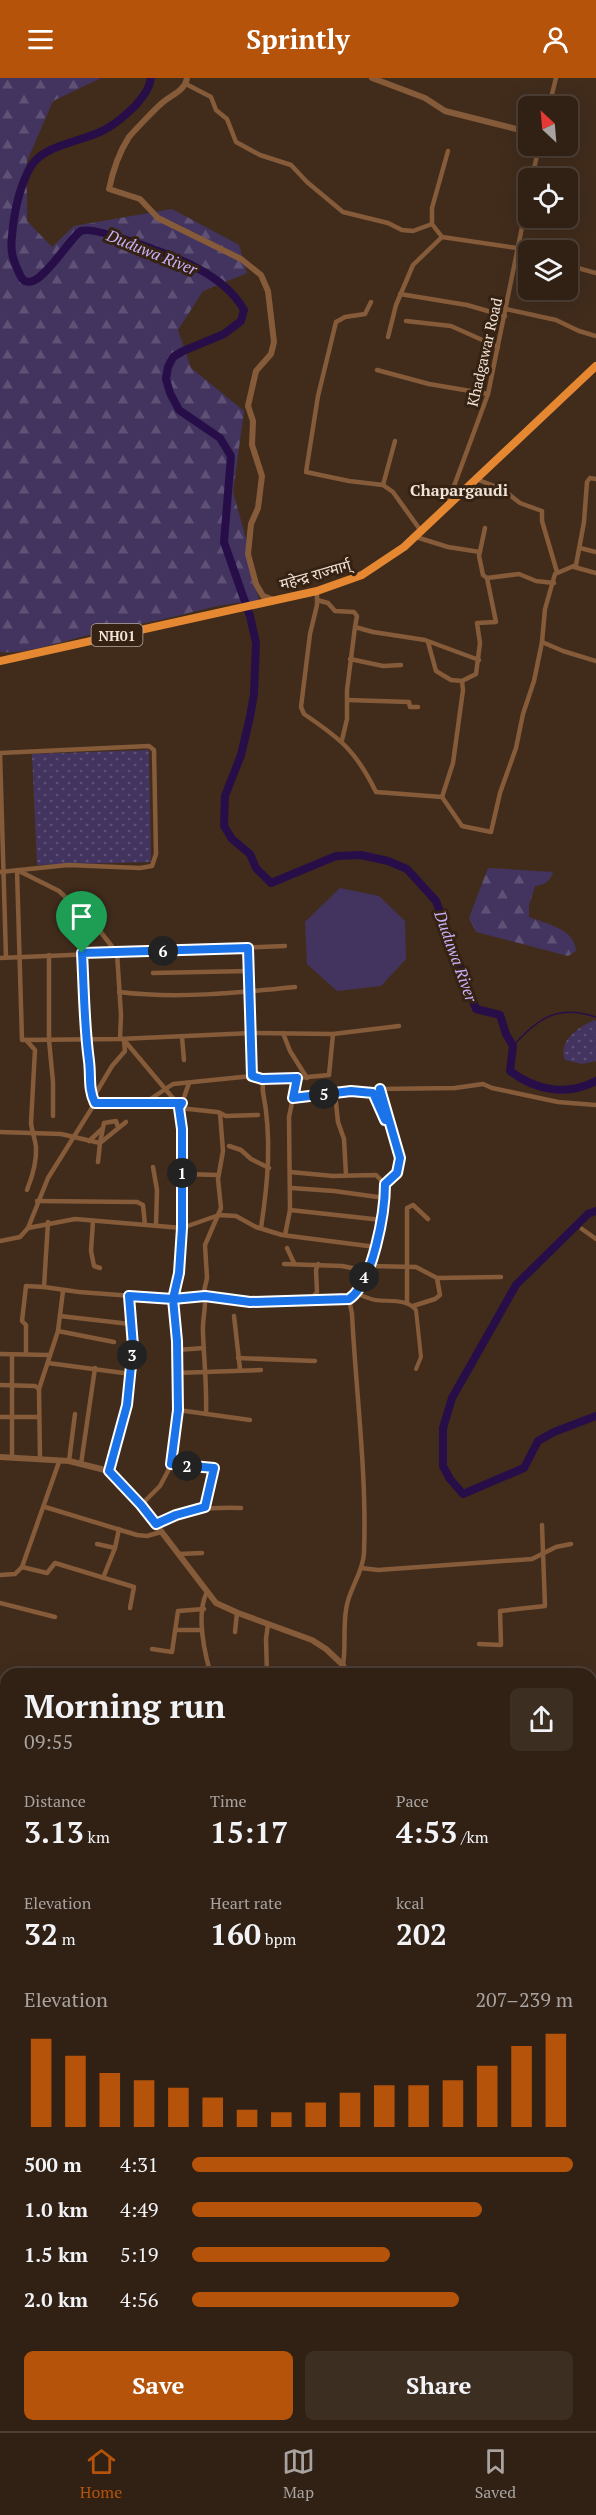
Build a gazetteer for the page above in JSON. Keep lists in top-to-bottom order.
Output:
{
  "streets": {
    "highway": ["महेन्द्र राज्मार्ग्", "NH01"],
    "street": ["Khadgawar Road"]
  },
  "crossings": [
    ["Khadgawar Road", "महेन्द्र राज्मार्ग्"]
  ],
  "districts": ["Chapargaudi"],
  "water": ["Duduwa River"],
  "north": "top left",
  "page": {
    "header": "Sprintly",
    "pins": [
      "6",
      "5",
      "1",
      "4",
      "3",
      "2"
    ],
    "heading": ["Morning run", "09:55"],
    "stats": [
      ["Distance", "3.13 km"],
      ["Time", "15:17"],
      ["Pace", "4:53 /km"],
      ["Elevation", "32 m"],
      ["Heart rate", "160 bpm"],
      ["kcal", "202"]
    ],
    "chart": ["Elevation", "207–239 m"],
    "list": [
      {
        "name": "500 m",
        "note": "4:31"
      },
      {
        "name": "1.0 km",
        "note": "4:49"
      },
      {
        "name": "1.5 km",
        "note": "5:19"
      },
      {
        "name": "2.0 km",
        "note": "4:56"
      }
    ],
    "buttons": ["Save", "Share"],
    "tabs": ["Home", "Map", "Saved"]
  }
}
